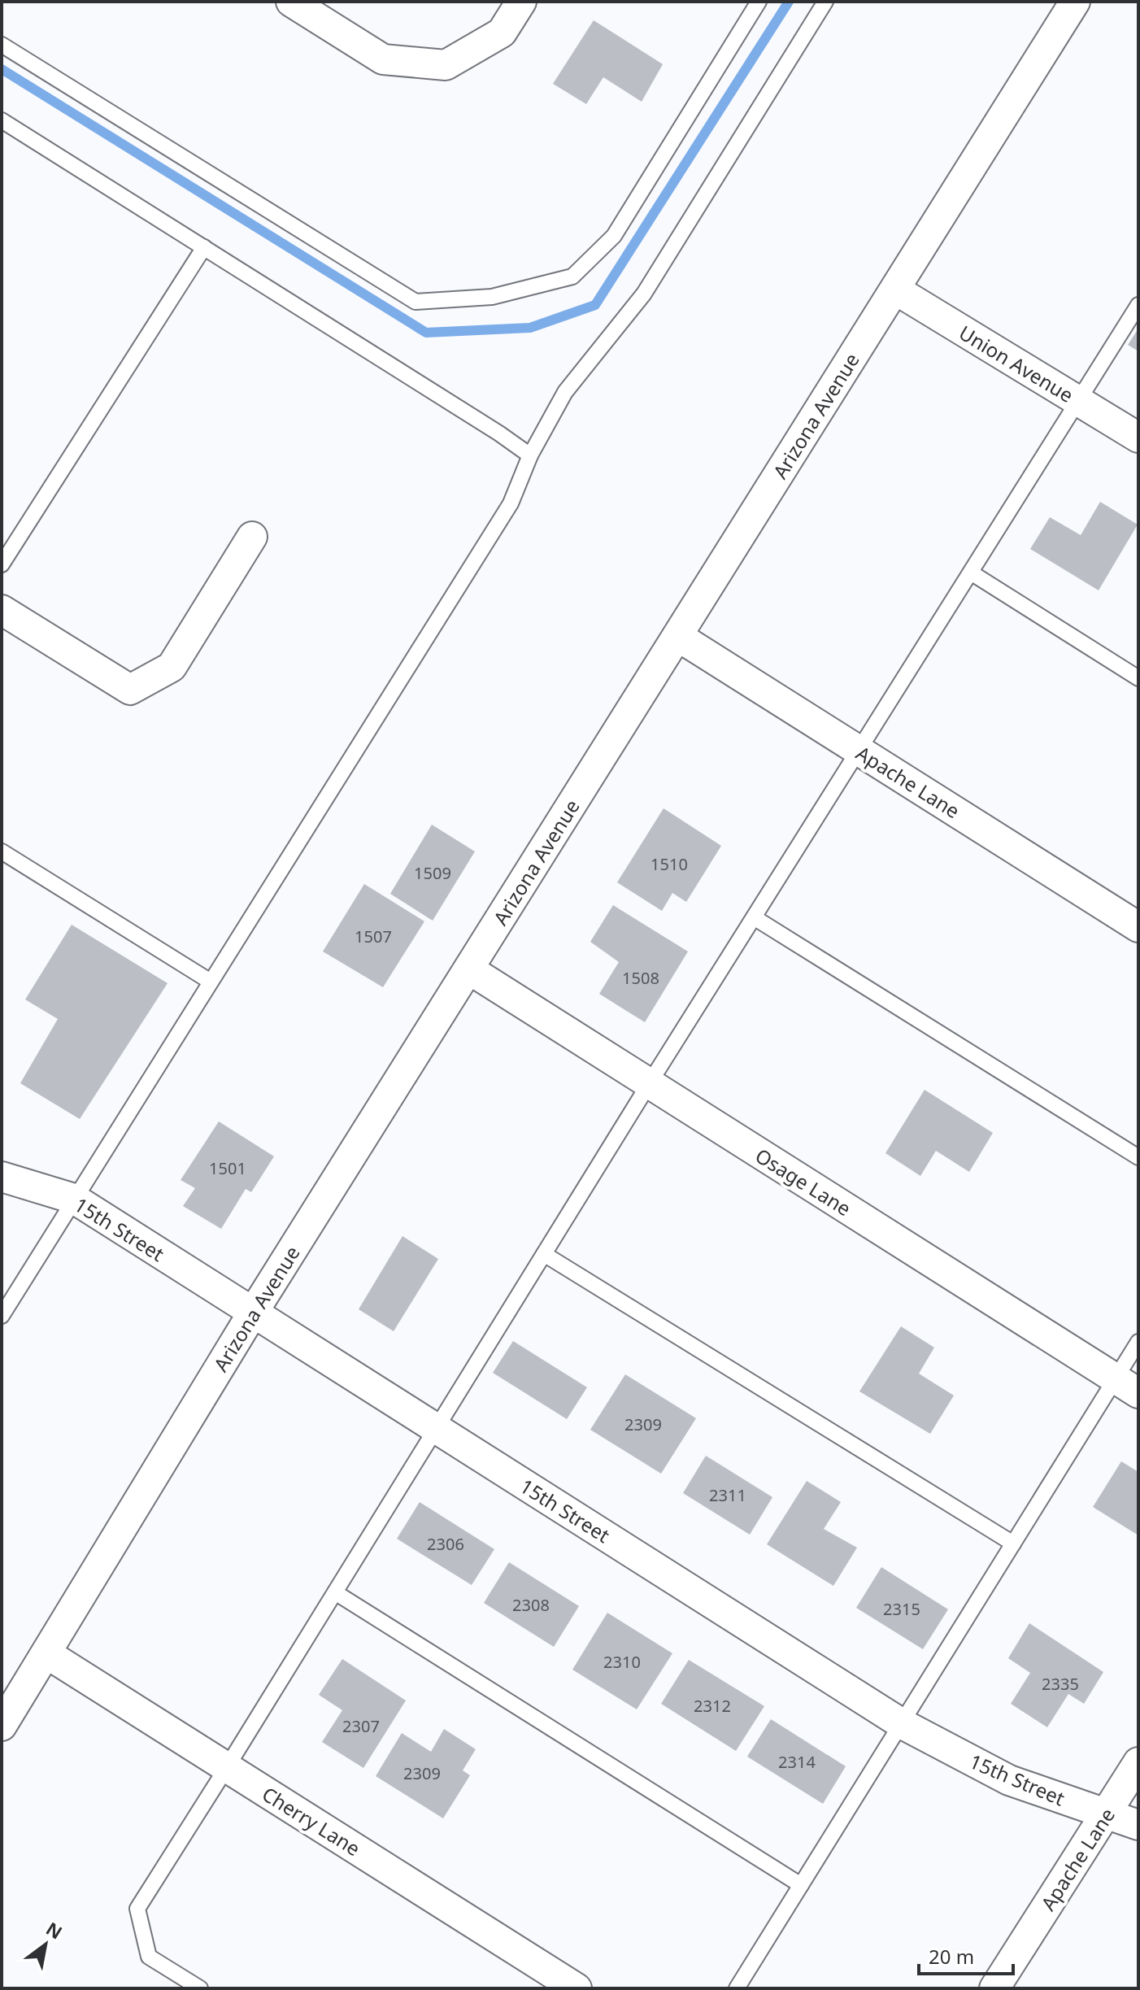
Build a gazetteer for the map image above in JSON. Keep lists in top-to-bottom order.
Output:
{
  "streets": {
    "street": [
      "Union Avenue",
      "Arizona Avenue",
      "Apache Lane",
      "Osage Lane",
      "15th Street",
      "Cherry Lane"
    ]
  },
  "crossings": [
    ["Union Avenue", "Arizona Avenue"],
    ["Arizona Avenue", "Apache Lane"],
    ["Arizona Avenue", "Osage Lane"],
    ["Arizona Avenue", "15th Street"],
    ["Arizona Avenue", "Cherry Lane"],
    ["Apache Lane", "15th Street"]
  ],
  "house_numbers": [
    "1510",
    "1509",
    "1507",
    "1508",
    "1501",
    "2309",
    "2311",
    "2306",
    "2308",
    "2315",
    "2310",
    "2335",
    "2312",
    "2307",
    "2314",
    "2309"
  ],
  "scale_bar": "20 m",
  "north": "top right"
}
